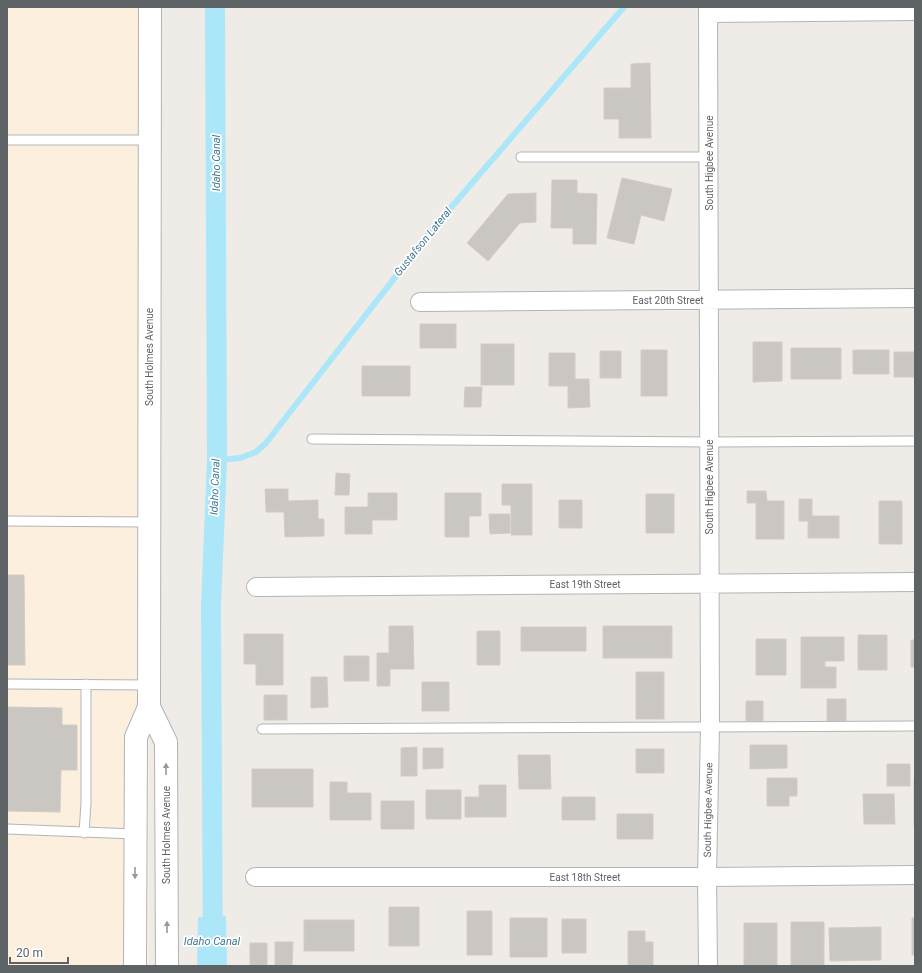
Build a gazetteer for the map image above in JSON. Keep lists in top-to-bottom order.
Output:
{
  "streets": {
    "main road": ["South Holmes Avenue"],
    "street": [
      "South Higbee Avenue",
      "East 20th Street",
      "East 19th Street",
      "East 18th Street"
    ]
  },
  "crossings": [
    ["South Higbee Avenue", "East 20th Street"],
    ["South Higbee Avenue", "East 19th Street"],
    ["South Higbee Avenue", "East 18th Street"]
  ],
  "water": ["Idaho Canal", "Gustafson Lateral"],
  "scale_bar": "20 m"
}
